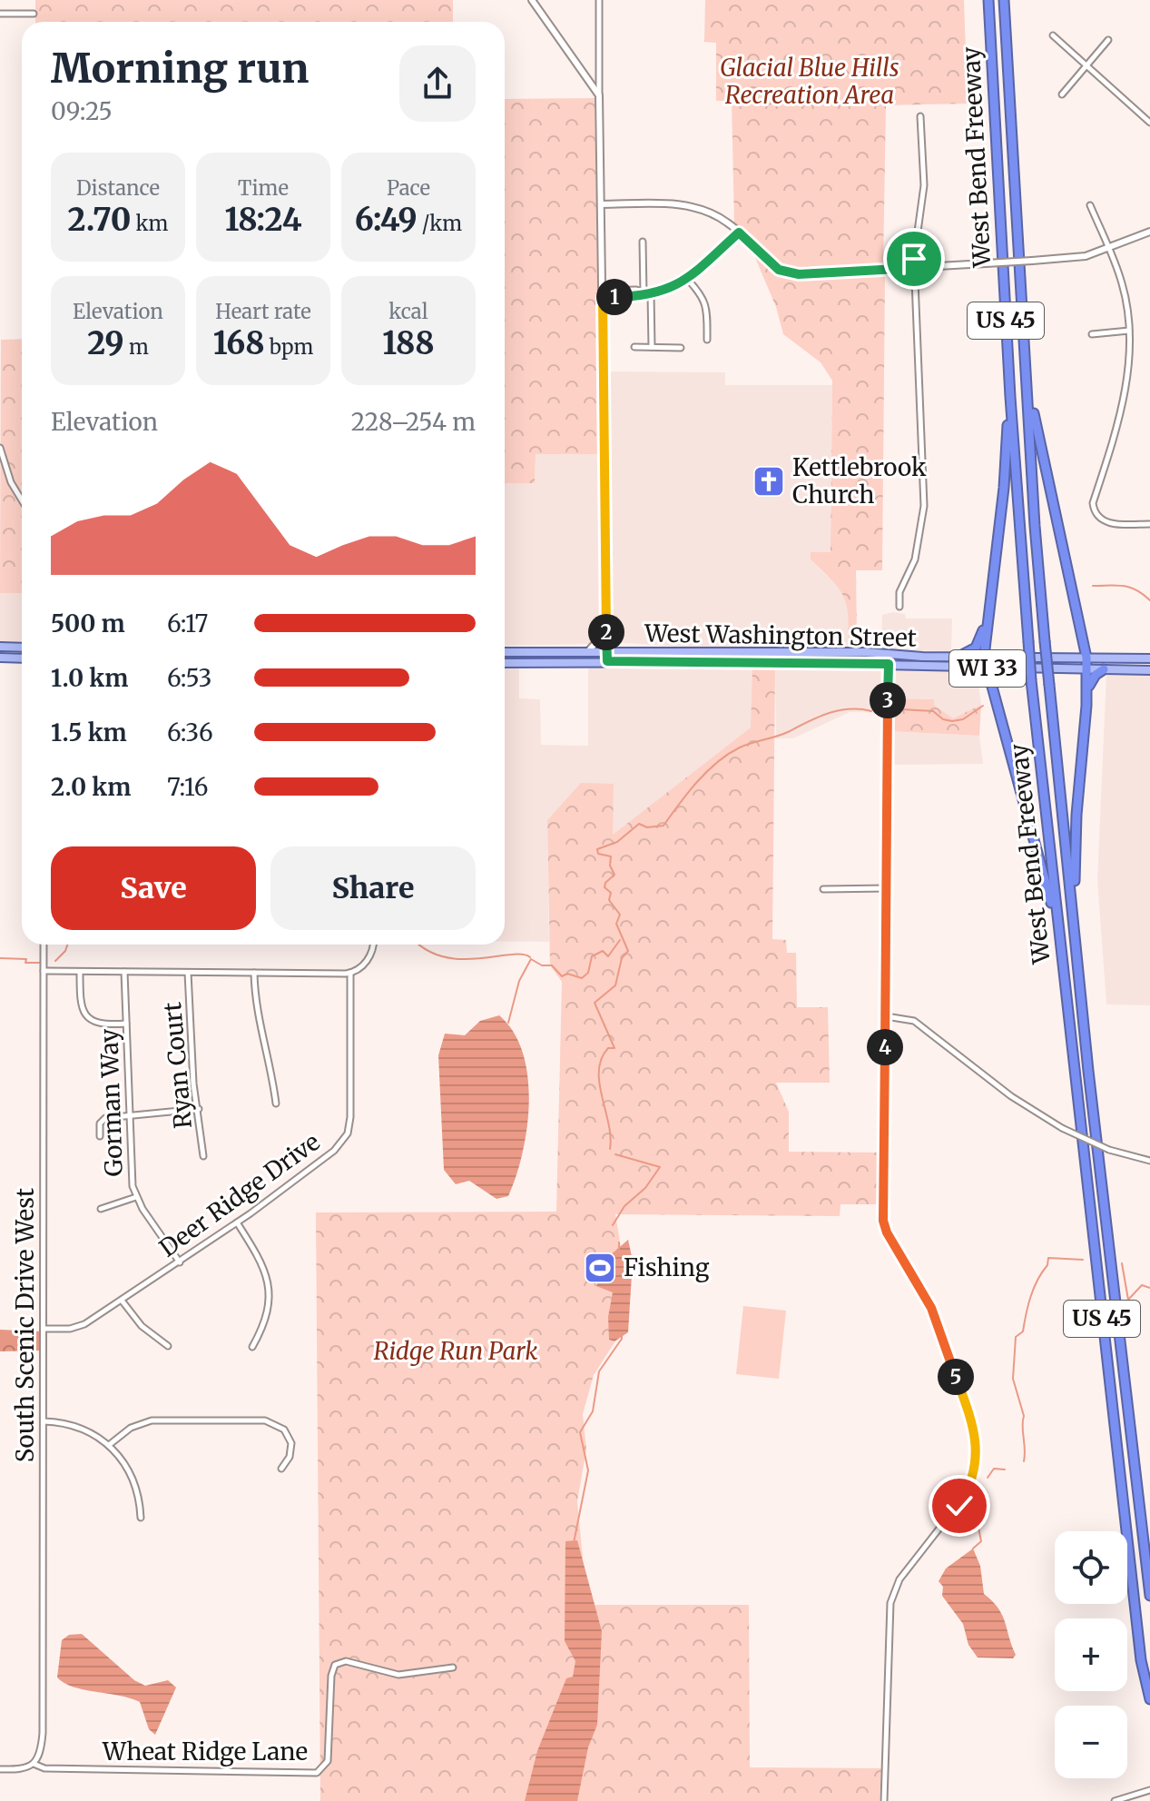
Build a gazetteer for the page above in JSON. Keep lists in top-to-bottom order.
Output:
{
  "streets": {
    "highway": ["West Bend Freeway", "US 45"],
    "main road": ["West Washington Street", "WI 33"],
    "street": [
      "Ryan Court",
      "Gorman Way",
      "Deer Ridge Drive",
      "South Scenic Drive West",
      "Wheat Ridge Lane"
    ]
  },
  "crossings": [
    ["Gorman Way", "Deer Ridge Drive"],
    ["Deer Ridge Drive", "South Scenic Drive West"],
    ["South Scenic Drive West", "Wheat Ridge Lane"]
  ],
  "parks": ["Glacial Blue Hills Recreation Area", "Ridge Run Park"],
  "places": {
    "church": ["Kettlebrook Church"],
    "sports": ["Fishing"]
  },
  "page": {
    "heading": ["Morning run", "09:25"],
    "stats": [
      ["Distance", "2.70 km"],
      ["Time", "18:24"],
      ["Pace", "6:49 /km"],
      ["Elevation", "29 m"],
      ["Heart rate", "168 bpm"],
      ["kcal", "188"]
    ],
    "pins": [
      "1",
      "2",
      "3",
      "4",
      "5"
    ],
    "chart": ["Elevation", "228–254 m"],
    "list": [
      {
        "name": "500 m",
        "note": "6:17"
      },
      {
        "name": "1.0 km",
        "note": "6:53"
      },
      {
        "name": "1.5 km",
        "note": "6:36"
      },
      {
        "name": "2.0 km",
        "note": "7:16"
      }
    ],
    "buttons": ["Save", "Share"],
    "map_buttons": ["+", "−"]
  }
}
